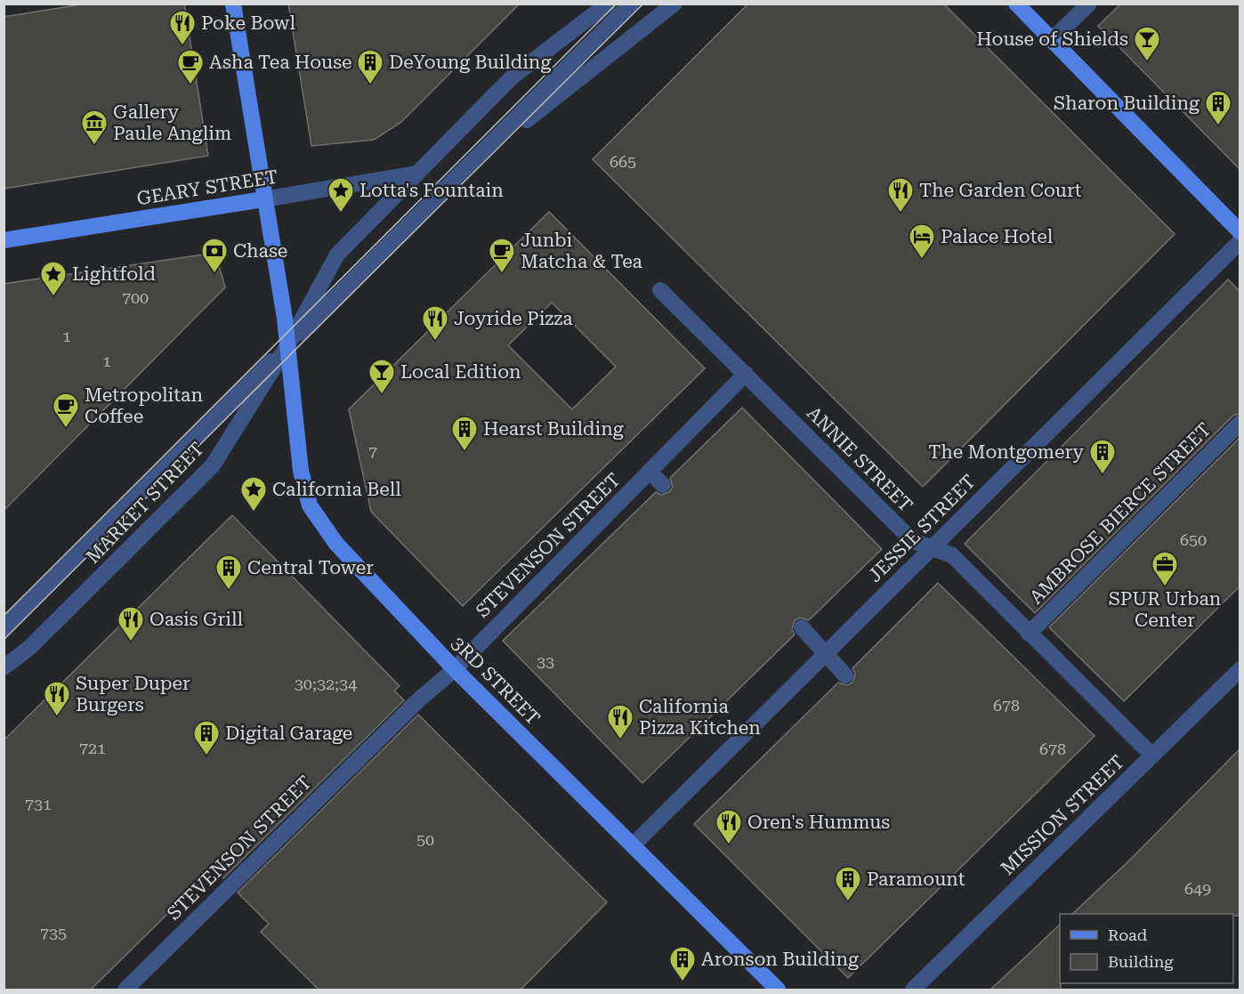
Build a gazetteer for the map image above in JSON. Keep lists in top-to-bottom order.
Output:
{
  "streets": {
    "main road": ["GEARY STREET", "3RD STREET"],
    "street": [
      "ANNIE STREET",
      "MARKET STREET",
      "AMBROSE BIERCE STREET",
      "JESSIE STREET",
      "STEVENSON STREET",
      "MISSION STREET"
    ]
  },
  "crossings": [
    ["GEARY STREET", "MARKET STREET"],
    ["GEARY STREET", "3RD STREET"],
    ["ANNIE STREET", "AMBROSE BIERCE STREET"],
    ["ANNIE STREET", "JESSIE STREET"],
    ["ANNIE STREET", "STEVENSON STREET"],
    ["ANNIE STREET", "MISSION STREET"],
    ["MARKET STREET", "3RD STREET"],
    ["JESSIE STREET", "3RD STREET"],
    ["STEVENSON STREET", "3RD STREET"]
  ],
  "places": {
    "restaurant": [
      "Poke Bowl",
      "The Garden Court",
      "Joyride Pizza",
      "Oasis Grill",
      "Super Duper Burgers",
      "California Pizza Kitchen",
      "Oren's Hummus"
    ],
    "bar": ["House of Shields", "Local Edition"],
    "cafe": ["Asha Tea House", "Junbi Matcha & Tea", "Metropolitan Coffee"],
    "building": [
      "DeYoung Building",
      "Sharon Building",
      "Hearst Building",
      "The Montgomery",
      "Central Tower",
      "Digital Garage",
      "Paramount",
      "Aronson Building"
    ],
    "museum": ["Gallery Paule Anglim"],
    "place": ["Lotta's Fountain", "Lightfold", "California Bell"],
    "hotel": ["Palace Hotel"],
    "bank": ["Chase"],
    "office": ["SPUR Urban Center"]
  },
  "house_numbers": [
    "665",
    "700",
    "1",
    "1",
    "7",
    "650",
    "33",
    "30;32;34",
    "678",
    "721",
    "678",
    "731",
    "50",
    "649",
    "735"
  ],
  "legend": ["Road", "Building"]
}
